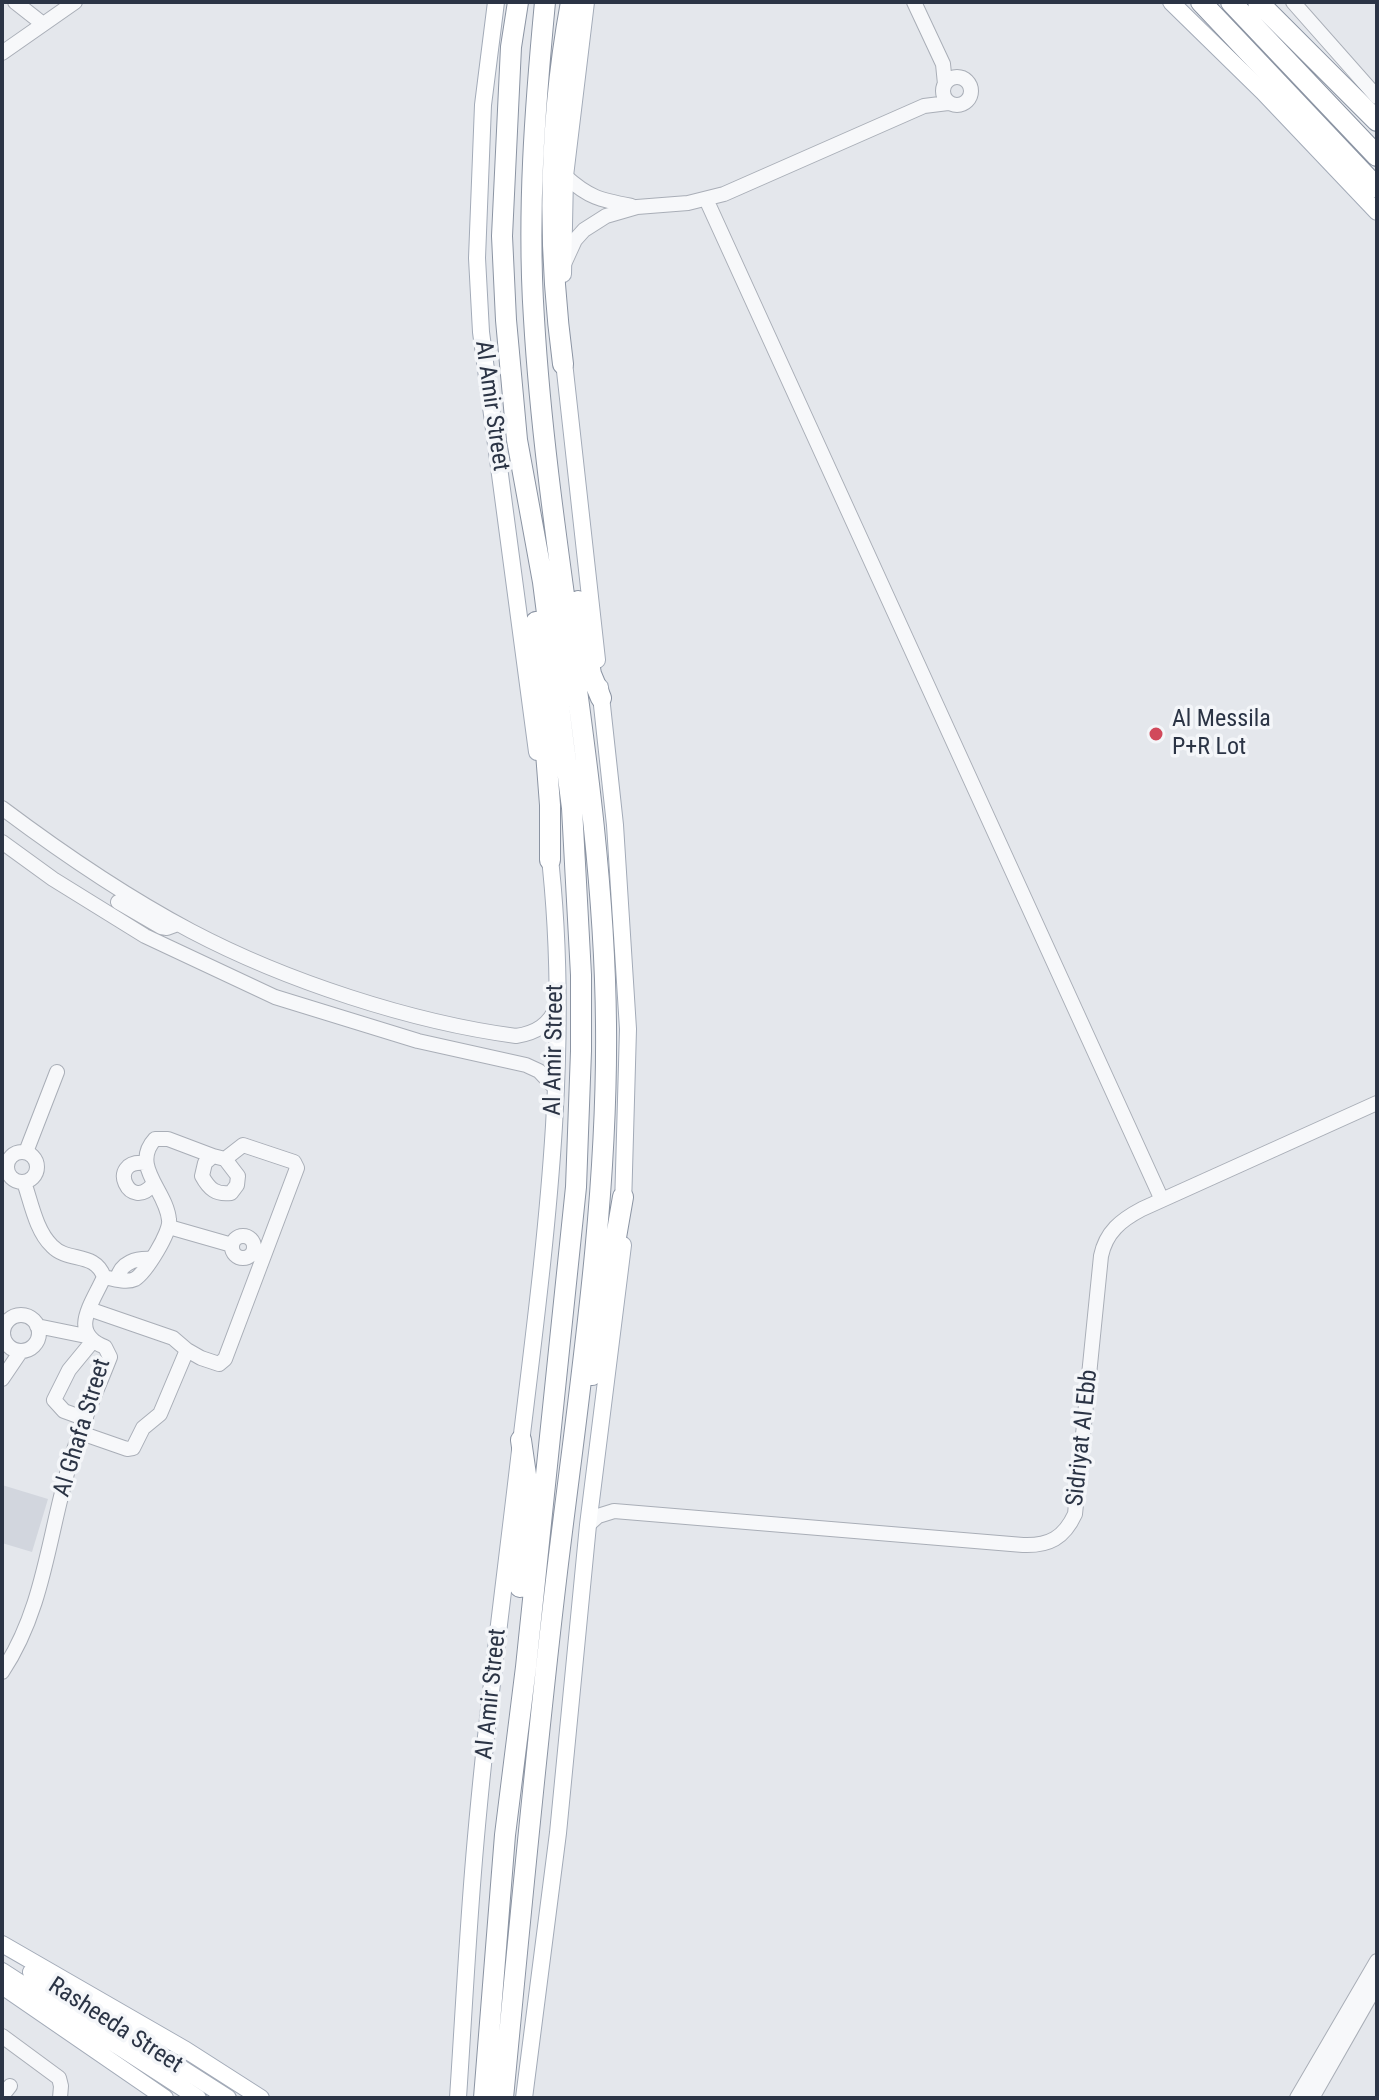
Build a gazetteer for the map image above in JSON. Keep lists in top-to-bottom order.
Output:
{
  "streets": {
    "highway": ["Al Amir Street"],
    "main road": ["Rasheeda Street"],
    "street": ["Al Ghafa Street", "Sidriyat Al Ebb"]
  },
  "places": ["Al Messila P+R Lot"]
}
